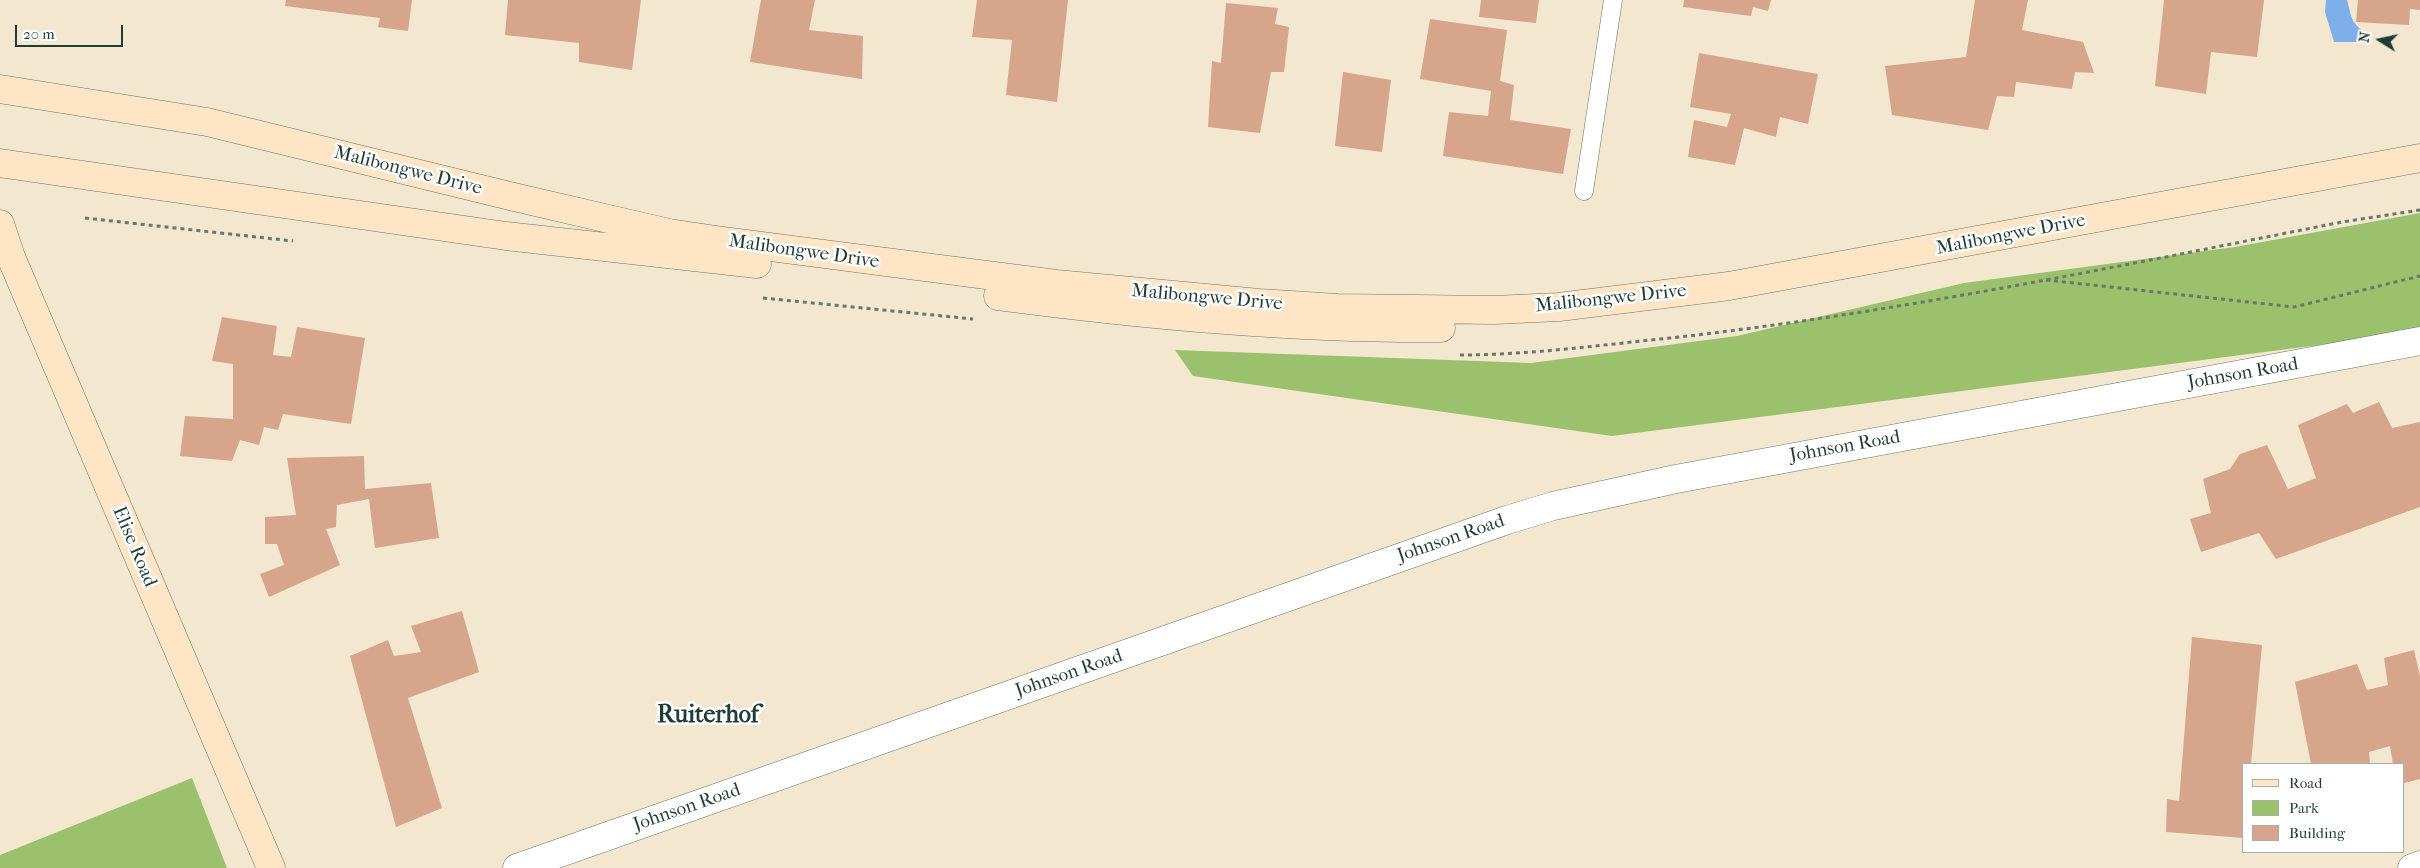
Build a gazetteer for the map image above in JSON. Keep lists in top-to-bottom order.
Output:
{
  "streets": {
    "main road": ["Malibongwe Drive", "Elise Road"],
    "street": ["Johnson Road"]
  },
  "districts": ["Ruiterhof"],
  "legend": ["Road", "Park", "Building"],
  "scale_bar": "20 m",
  "north": "left"
}
